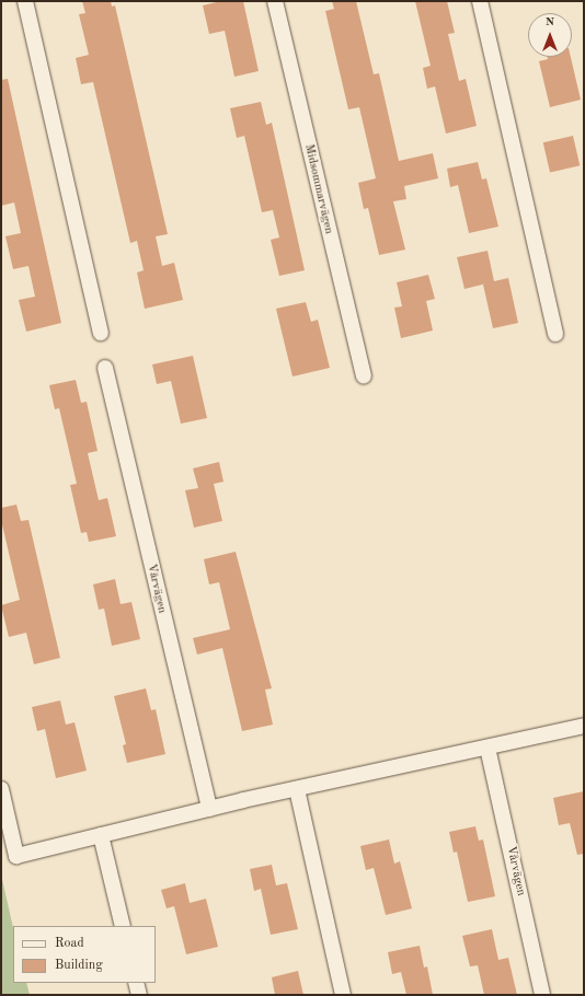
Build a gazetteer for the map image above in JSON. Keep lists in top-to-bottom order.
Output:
{
  "streets": {
    "street": ["Midsommarvägen", "Vårvägen"]
  },
  "legend": ["Road", "Building"],
  "north": "top"
}
